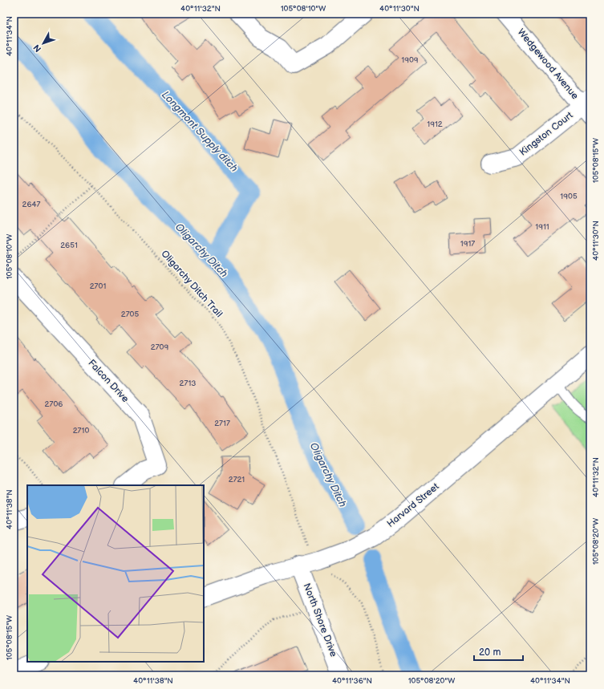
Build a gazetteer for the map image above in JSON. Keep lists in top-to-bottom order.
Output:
{
  "streets": {
    "street": [
      "Wedgewood Avenue",
      "Kingston Court",
      "Falcon Drive",
      "Harvard Street",
      "North Shore Drive"
    ],
    "path": ["Oligarchy Ditch Trail"]
  },
  "crossings": [
    ["Wedgewood Avenue", "Kingston Court"],
    ["Harvard Street", "North Shore Drive"]
  ],
  "water": ["Longmont Supply ditch", "Oligarchy Ditch"],
  "house_numbers": [
    "1909",
    "1912",
    "1905",
    "2647",
    "1911",
    "1917",
    "2651",
    "2701",
    "2705",
    "2709",
    "2713",
    "2706",
    "2717",
    "2710",
    "2721"
  ],
  "scale_bar": "20 m",
  "north": "bottom left",
  "coordinates": [
    "40°11'32\"N",
    "105°08'10\"W",
    "40°11'30\"N",
    "40°11'34\"N",
    "105°08'15\"W",
    "40°11'38\"N",
    "105°08'20\"W",
    "40°11'36\"N"
  ]
}
